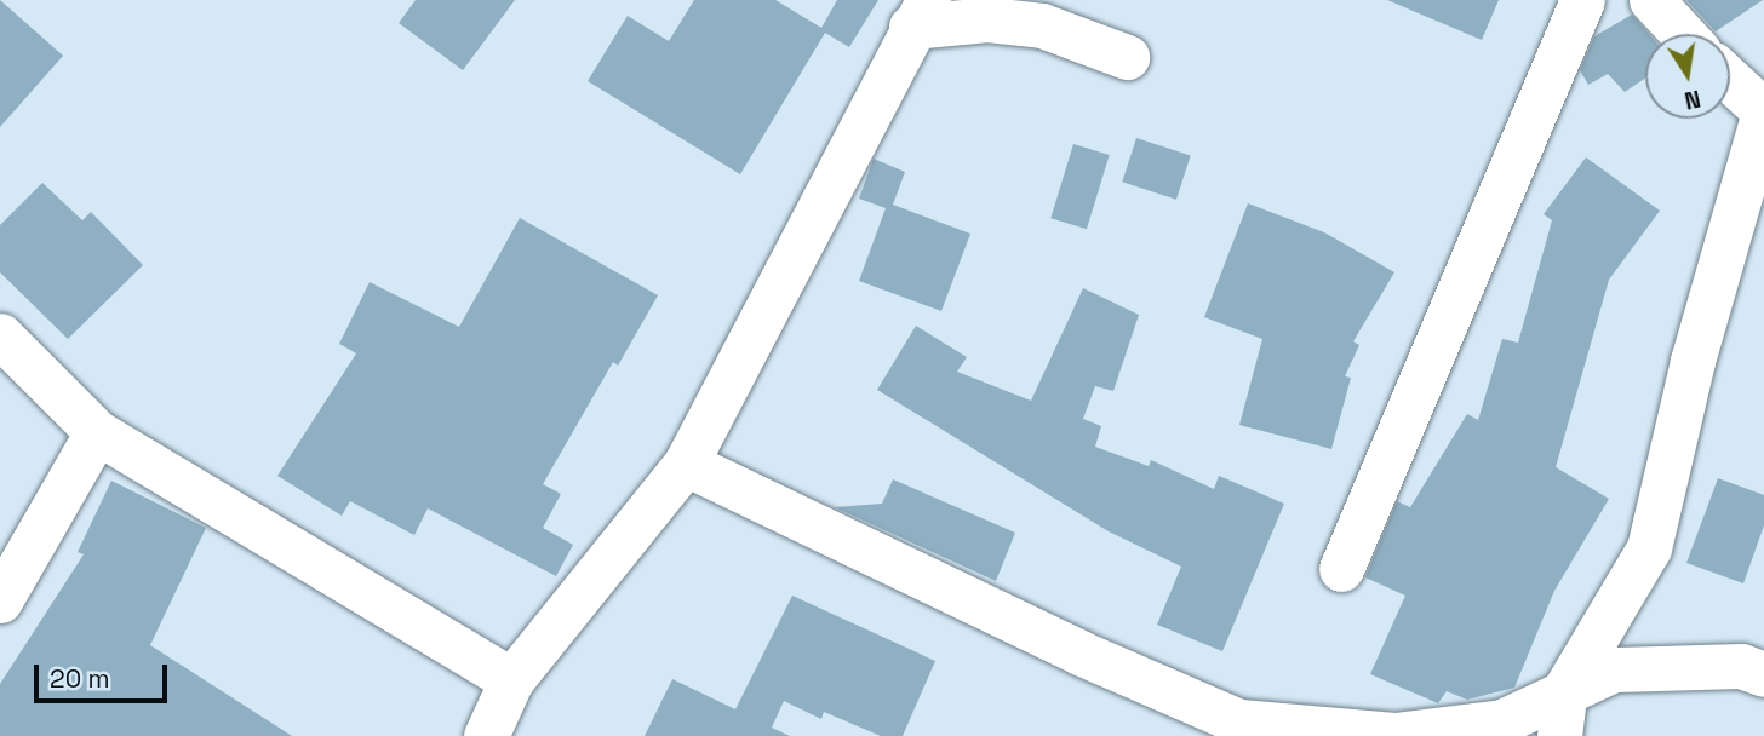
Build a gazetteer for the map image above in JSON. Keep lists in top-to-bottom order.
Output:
{
  "scale_bar": "20 m",
  "north": "bottom"
}
